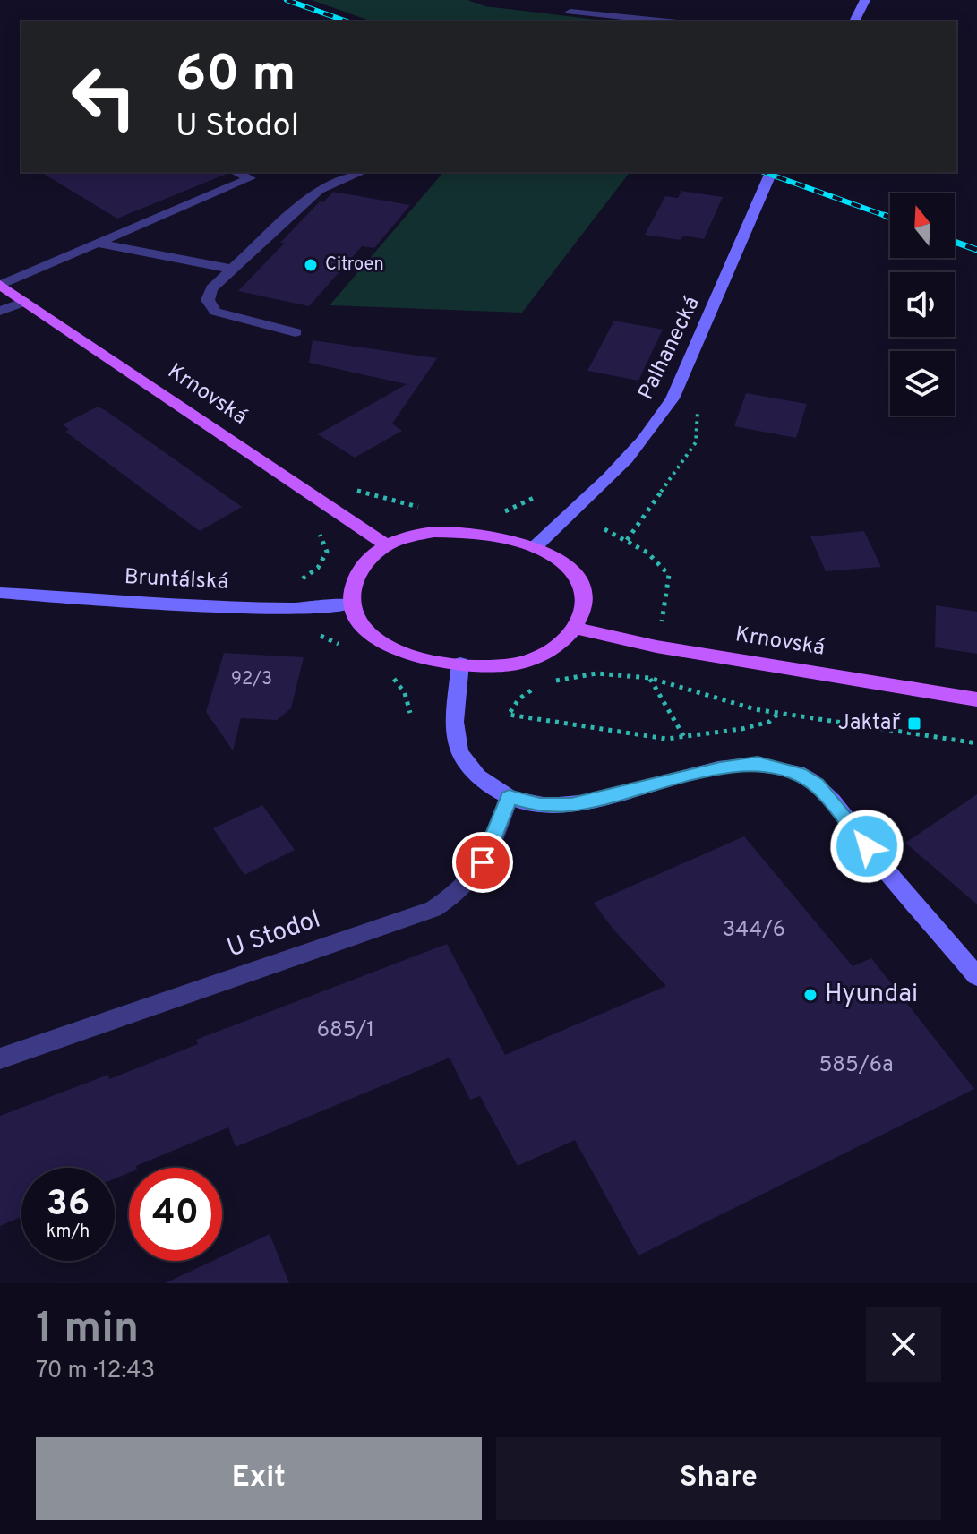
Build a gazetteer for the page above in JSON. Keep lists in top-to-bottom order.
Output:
{
  "streets": {
    "main road": ["Krnovská"],
    "street": ["Palhanecká", "Bruntálská", "U Stodol"]
  },
  "crossings": [
    ["Palhanecká", "Krnovská"],
    ["Palhanecká", "Bruntálská"],
    ["Krnovská", "Bruntálská"]
  ],
  "places": {
    "other": ["Citroen", "Hyundai"],
    "transit": ["Jaktař"]
  },
  "house_numbers": [
    "92/3",
    "344/6",
    "685/1",
    "585/6a"
  ],
  "north": "top",
  "page": {
    "turn": ["60 m", "U Stodol"],
    "speed": "36 km/h",
    "limit": "40",
    "heading": ["1 min", "70 m · 12:43"],
    "buttons": ["Exit", "Share"]
  }
}
